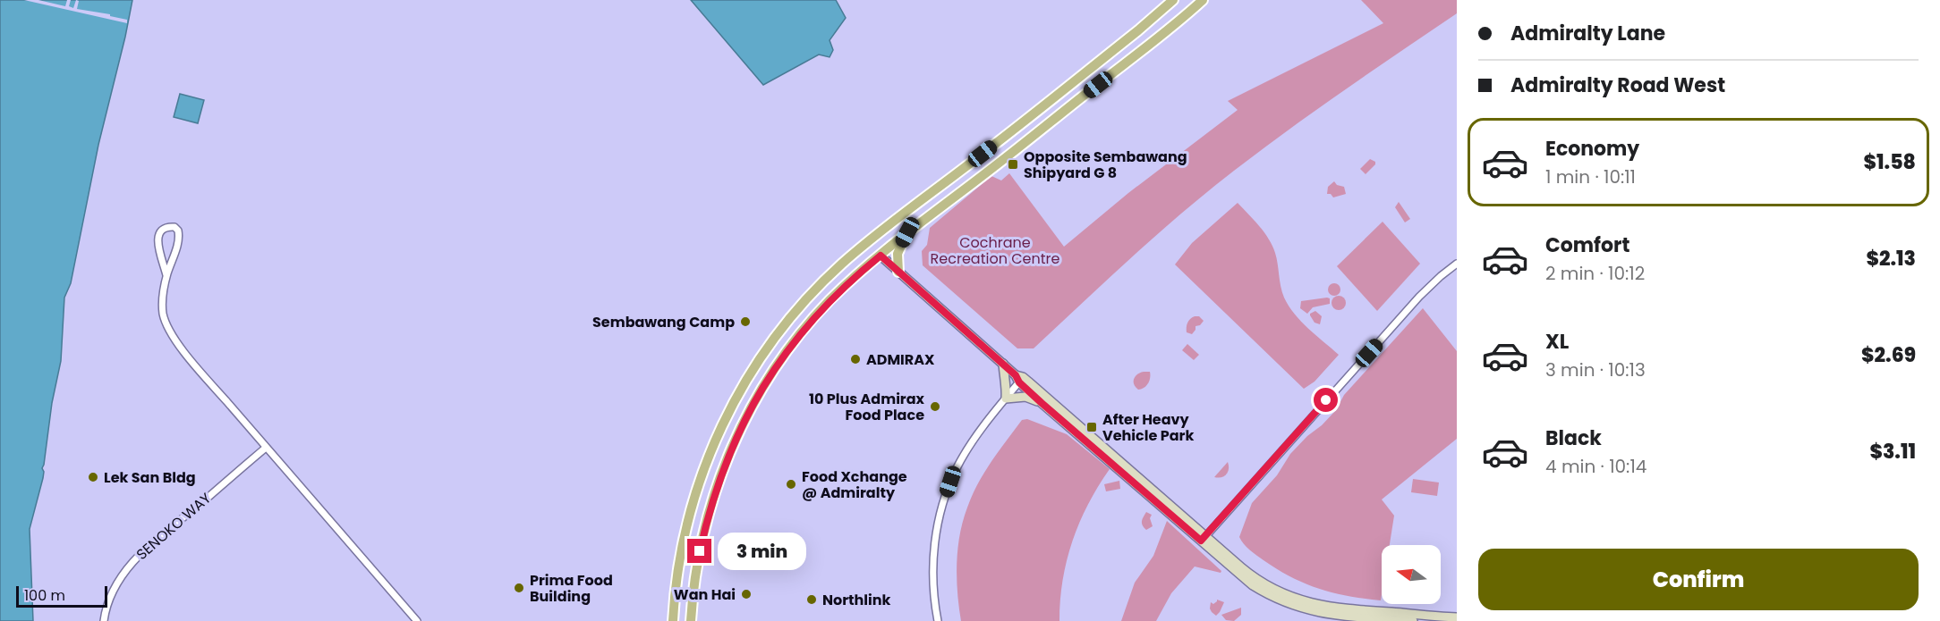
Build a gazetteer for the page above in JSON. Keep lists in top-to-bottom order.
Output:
{
  "streets": {
    "street": ["SENOKO WAY"]
  },
  "parks": ["Cochrane Recreation Centre"],
  "places": {
    "transit": ["Opposite Sembawang Shipyard G 8", "After Heavy Vehicle Park"],
    "other": [
      "Sembawang Camp",
      "ADMIRAX",
      "10 Plus Admirax Food Place",
      "Lek San Bldg",
      "Food Xchange @ Admiralty",
      "Prima Food Building",
      "Wan Hai",
      "Northlink"
    ]
  },
  "scale_bar": "100 m",
  "north": "left",
  "page": {
    "banner": ["Admiralty Lane", "Admiralty Road West"],
    "list": [
      {
        "name": "Economy",
        "note": "1 min · 10:11",
        "value": "$1.58"
      },
      {
        "name": "Comfort",
        "note": "2 min · 10:12",
        "value": "$2.13"
      },
      {
        "name": "XL",
        "note": "3 min · 10:13",
        "value": "$2.69"
      },
      {
        "name": "Black",
        "note": "4 min · 10:14",
        "value": "$3.11"
      }
    ],
    "bubble": "3 min",
    "buttons": "Confirm",
    "scale": "100 m"
  }
}
